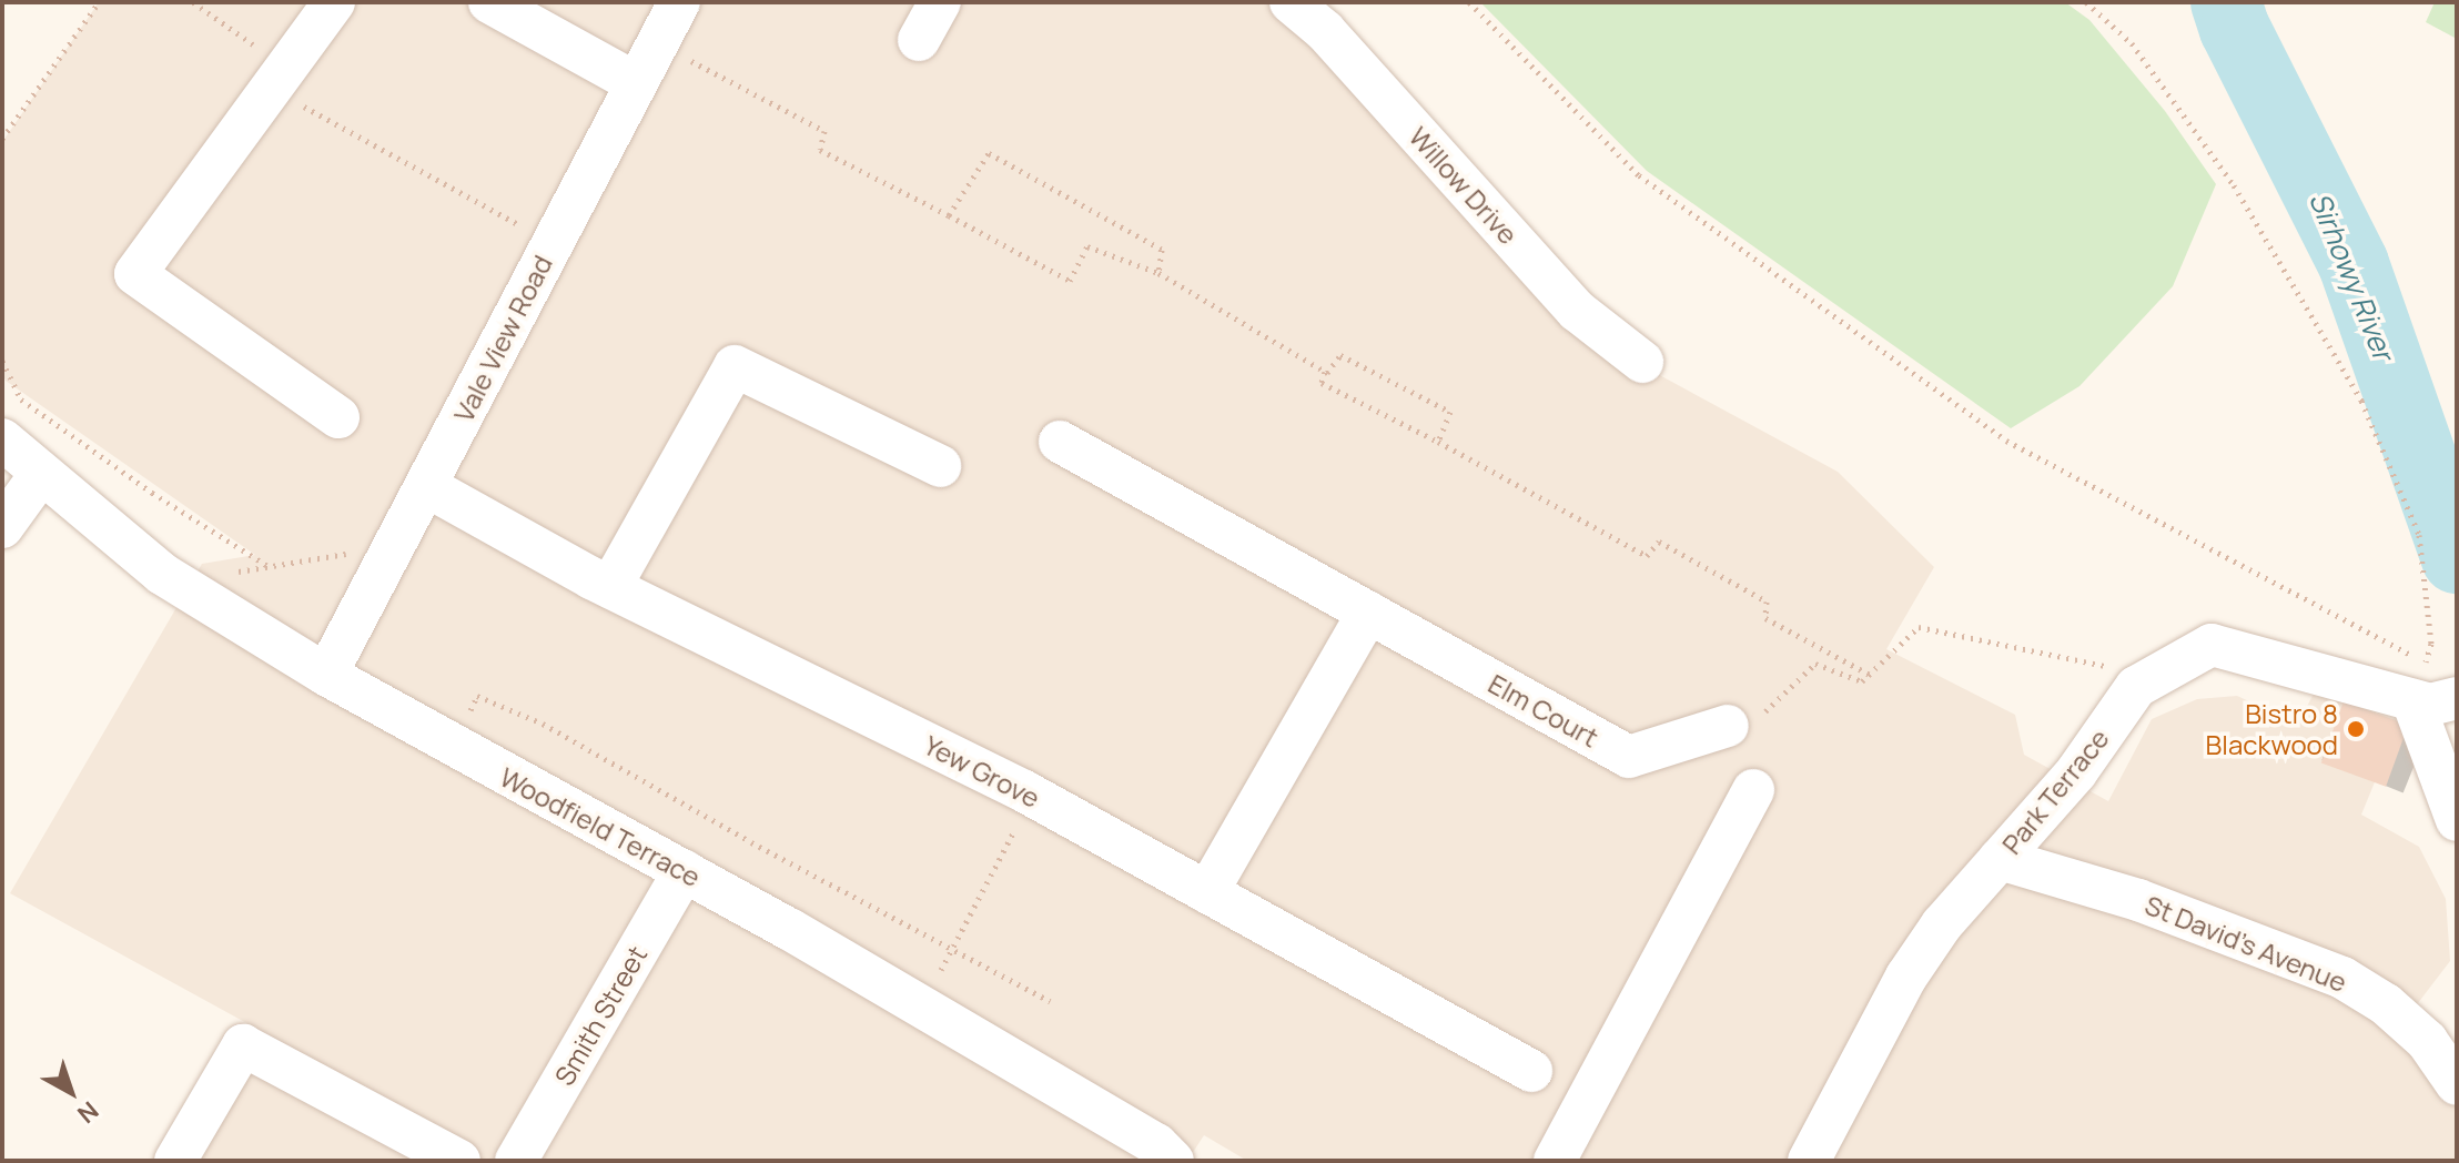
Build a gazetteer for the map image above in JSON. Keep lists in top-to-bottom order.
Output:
{
  "streets": {
    "street": [
      "Willow Drive",
      "Vale View Road",
      "Elm Court",
      "Yew Grove",
      "Park Terrace",
      "Woodfield Terrace",
      "St David's Avenue",
      "Smith Street"
    ]
  },
  "crossings": [
    ["Vale View Road", "Yew Grove"],
    ["Vale View Road", "Woodfield Terrace"],
    ["Park Terrace", "St David's Avenue"],
    ["Woodfield Terrace", "Smith Street"]
  ],
  "water": ["Sirhowy River"],
  "places": ["Bistro 8 Blackwood"],
  "north": "bottom right"
}
